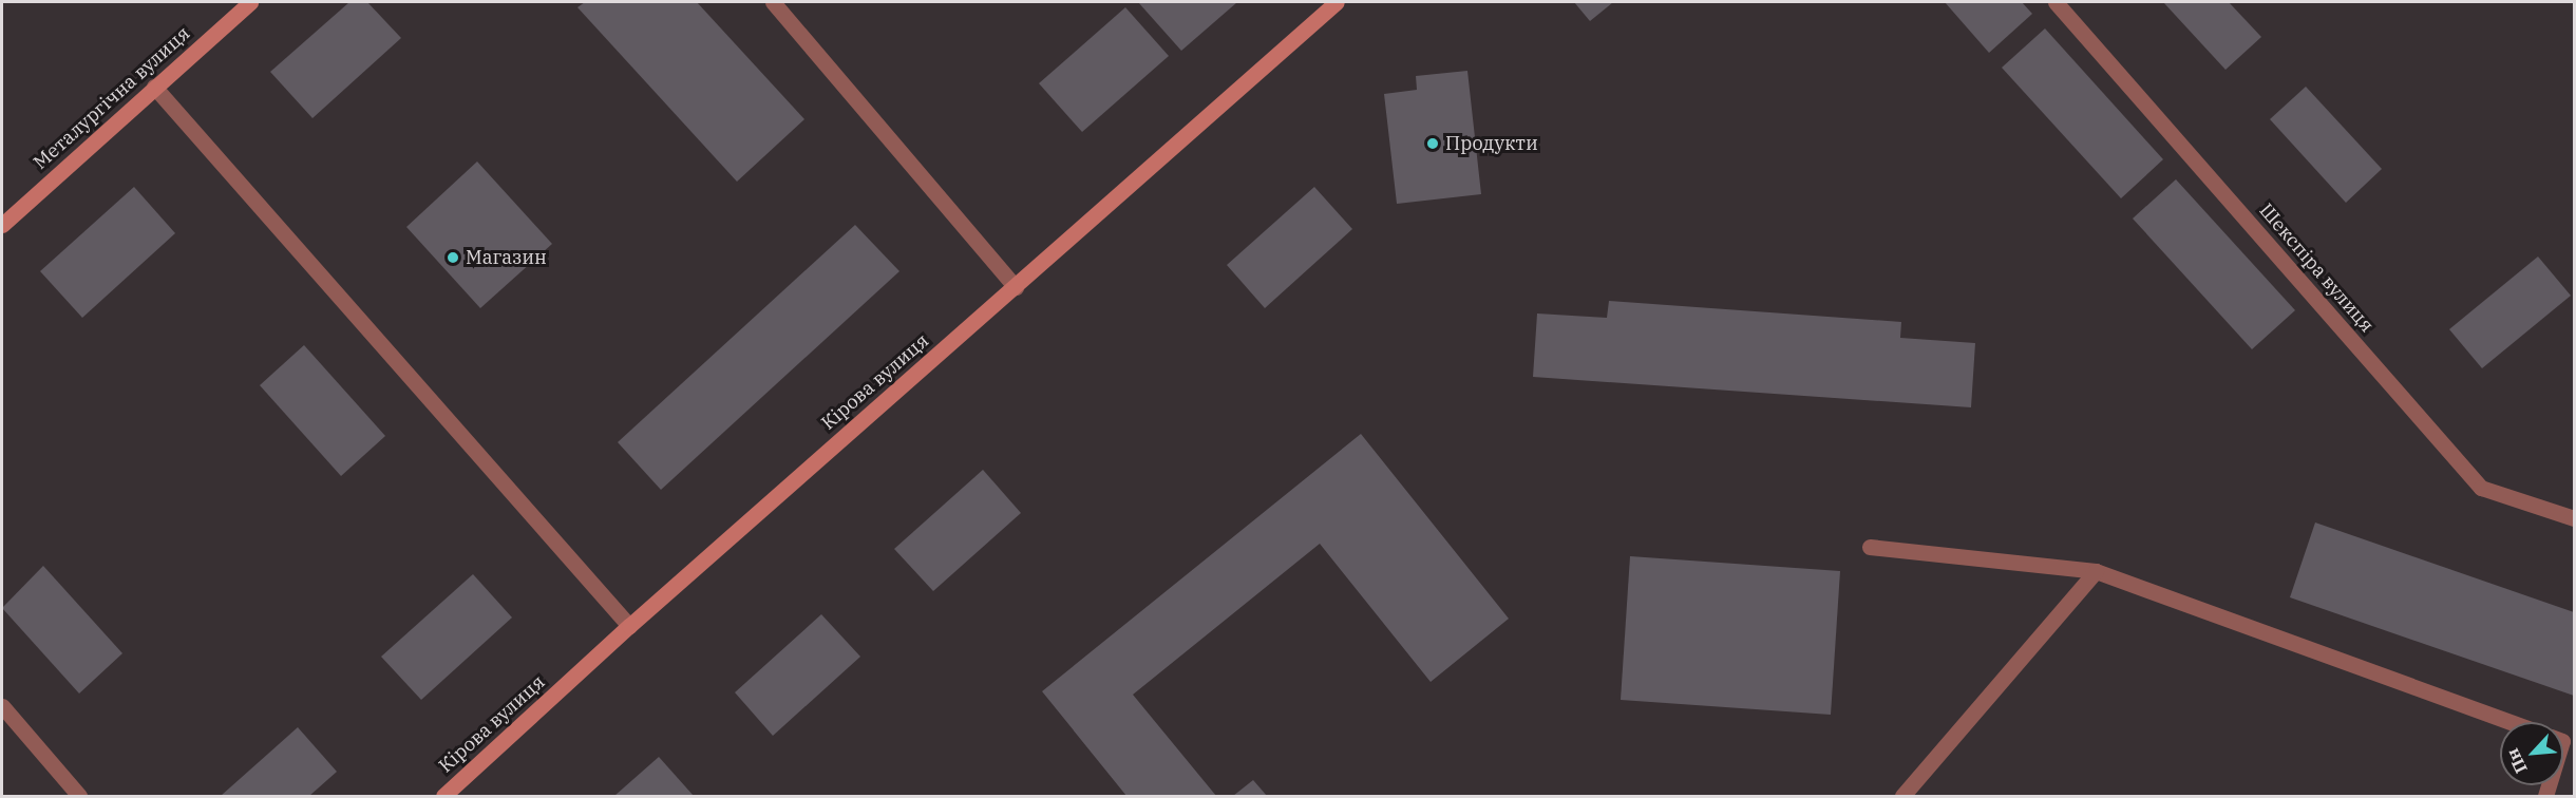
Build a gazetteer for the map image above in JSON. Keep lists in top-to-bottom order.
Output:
{
  "streets": {
    "street": ["Металургічна вулиця", "Шекспіра вулиця", "Кірова вулиця"]
  },
  "places": ["Продукти", "Магазин"],
  "north": "bottom left"
}
